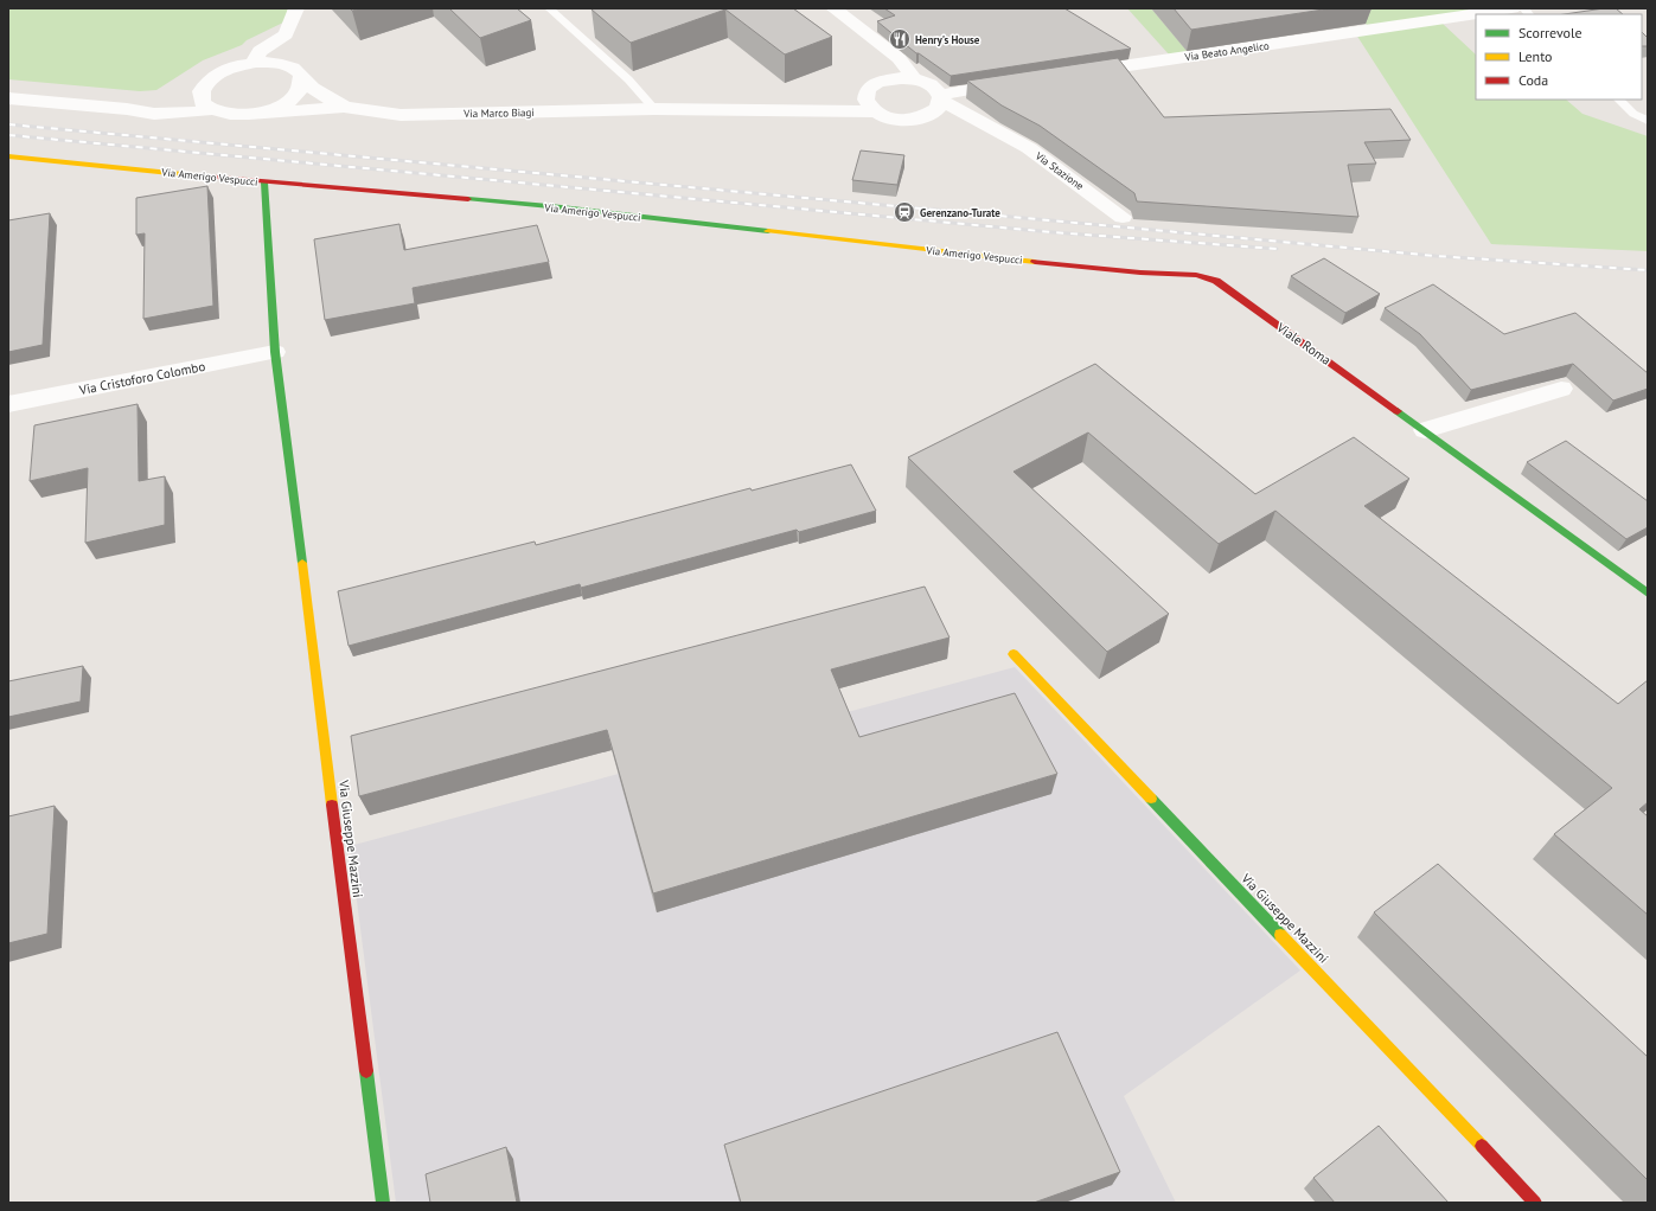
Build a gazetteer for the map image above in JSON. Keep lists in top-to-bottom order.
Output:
{
  "streets": {
    "street": [
      "Via Beato Angelico",
      "Via Marco Biagi",
      "Via Stazione",
      "Via Amerigo Vespucci",
      "Viale Roma",
      "Via Cristoforo Colombo",
      "Via Giuseppe Mazzini"
    ]
  },
  "crossings": [
    ["Via Marco Biagi", "Via Stazione"],
    ["Via Amerigo Vespucci", "Viale Roma"],
    ["Via Cristoforo Colombo", "Via Giuseppe Mazzini"]
  ],
  "places": {
    "restaurant": ["Henry's House"],
    "station": ["Gerenzano-Turate"]
  },
  "legend": ["Scorrevole", "Lento", "Coda"]
}
